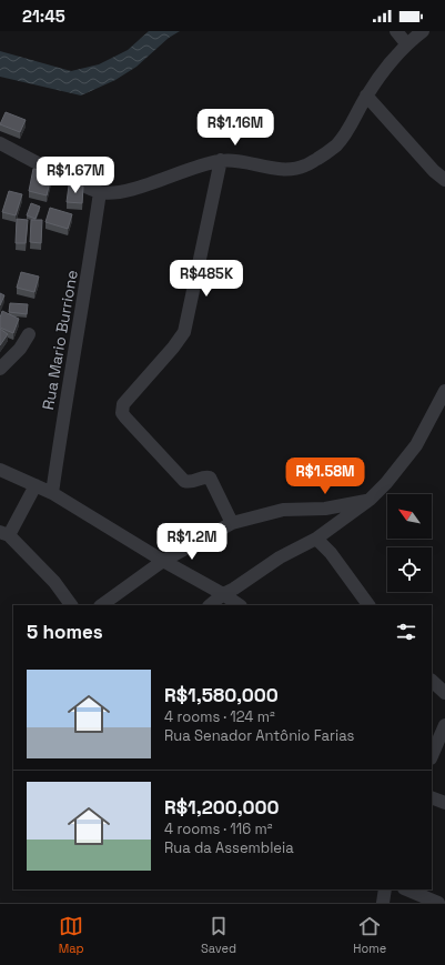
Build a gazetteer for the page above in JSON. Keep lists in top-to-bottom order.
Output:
{
  "streets": {
    "street": ["Rua Mario Burrione"]
  },
  "north": "top left",
  "page": {
    "status": "21:45",
    "price": [
      "R$1.16M",
      "R$1.67M",
      "R$485K",
      "R$1.58M",
      "R$1.2M"
    ],
    "heading": "5 homes",
    "list": [
      {
        "name": "R$1,580,000",
        "note": "4 rooms · 124 m² · Rua Senador Antônio Farias"
      },
      {
        "name": "R$1,200,000",
        "note": "4 rooms · 116 m² · Rua da Assembleia"
      }
    ],
    "tabs": ["Map", "Saved", "Home"]
  }
}
